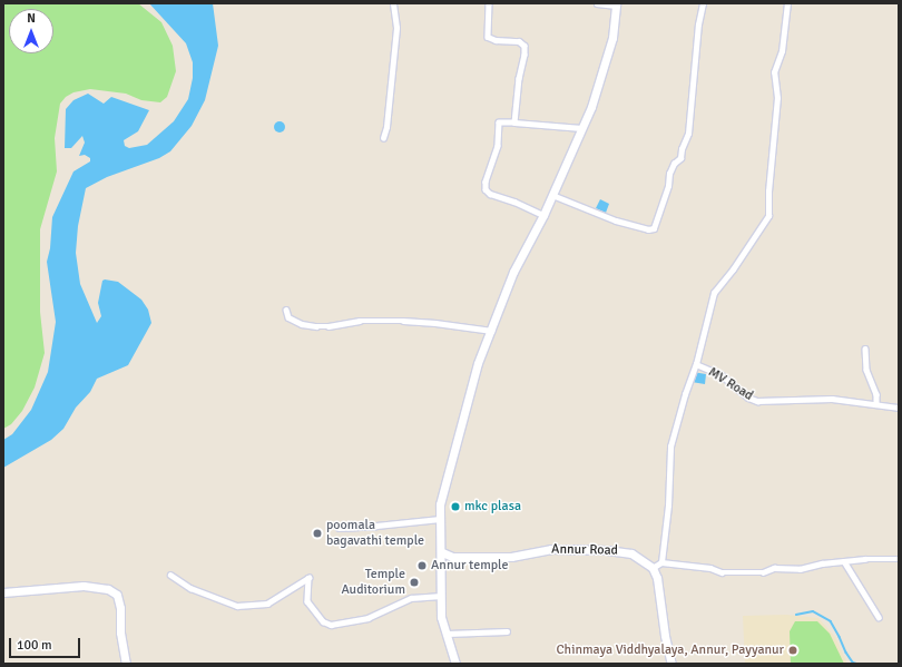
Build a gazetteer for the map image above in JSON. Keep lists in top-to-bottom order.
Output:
{
  "streets": {
    "main road": ["Annur Road"],
    "street": ["MV Road"]
  },
  "places": [
    "mkc plasa",
    "poomala bagavathi temple",
    "Annur temple",
    "Temple Auditorium",
    "Chinmaya Viddhyalaya, Annur, Payyanur"
  ],
  "scale_bar": "100 m",
  "north": "top"
}
